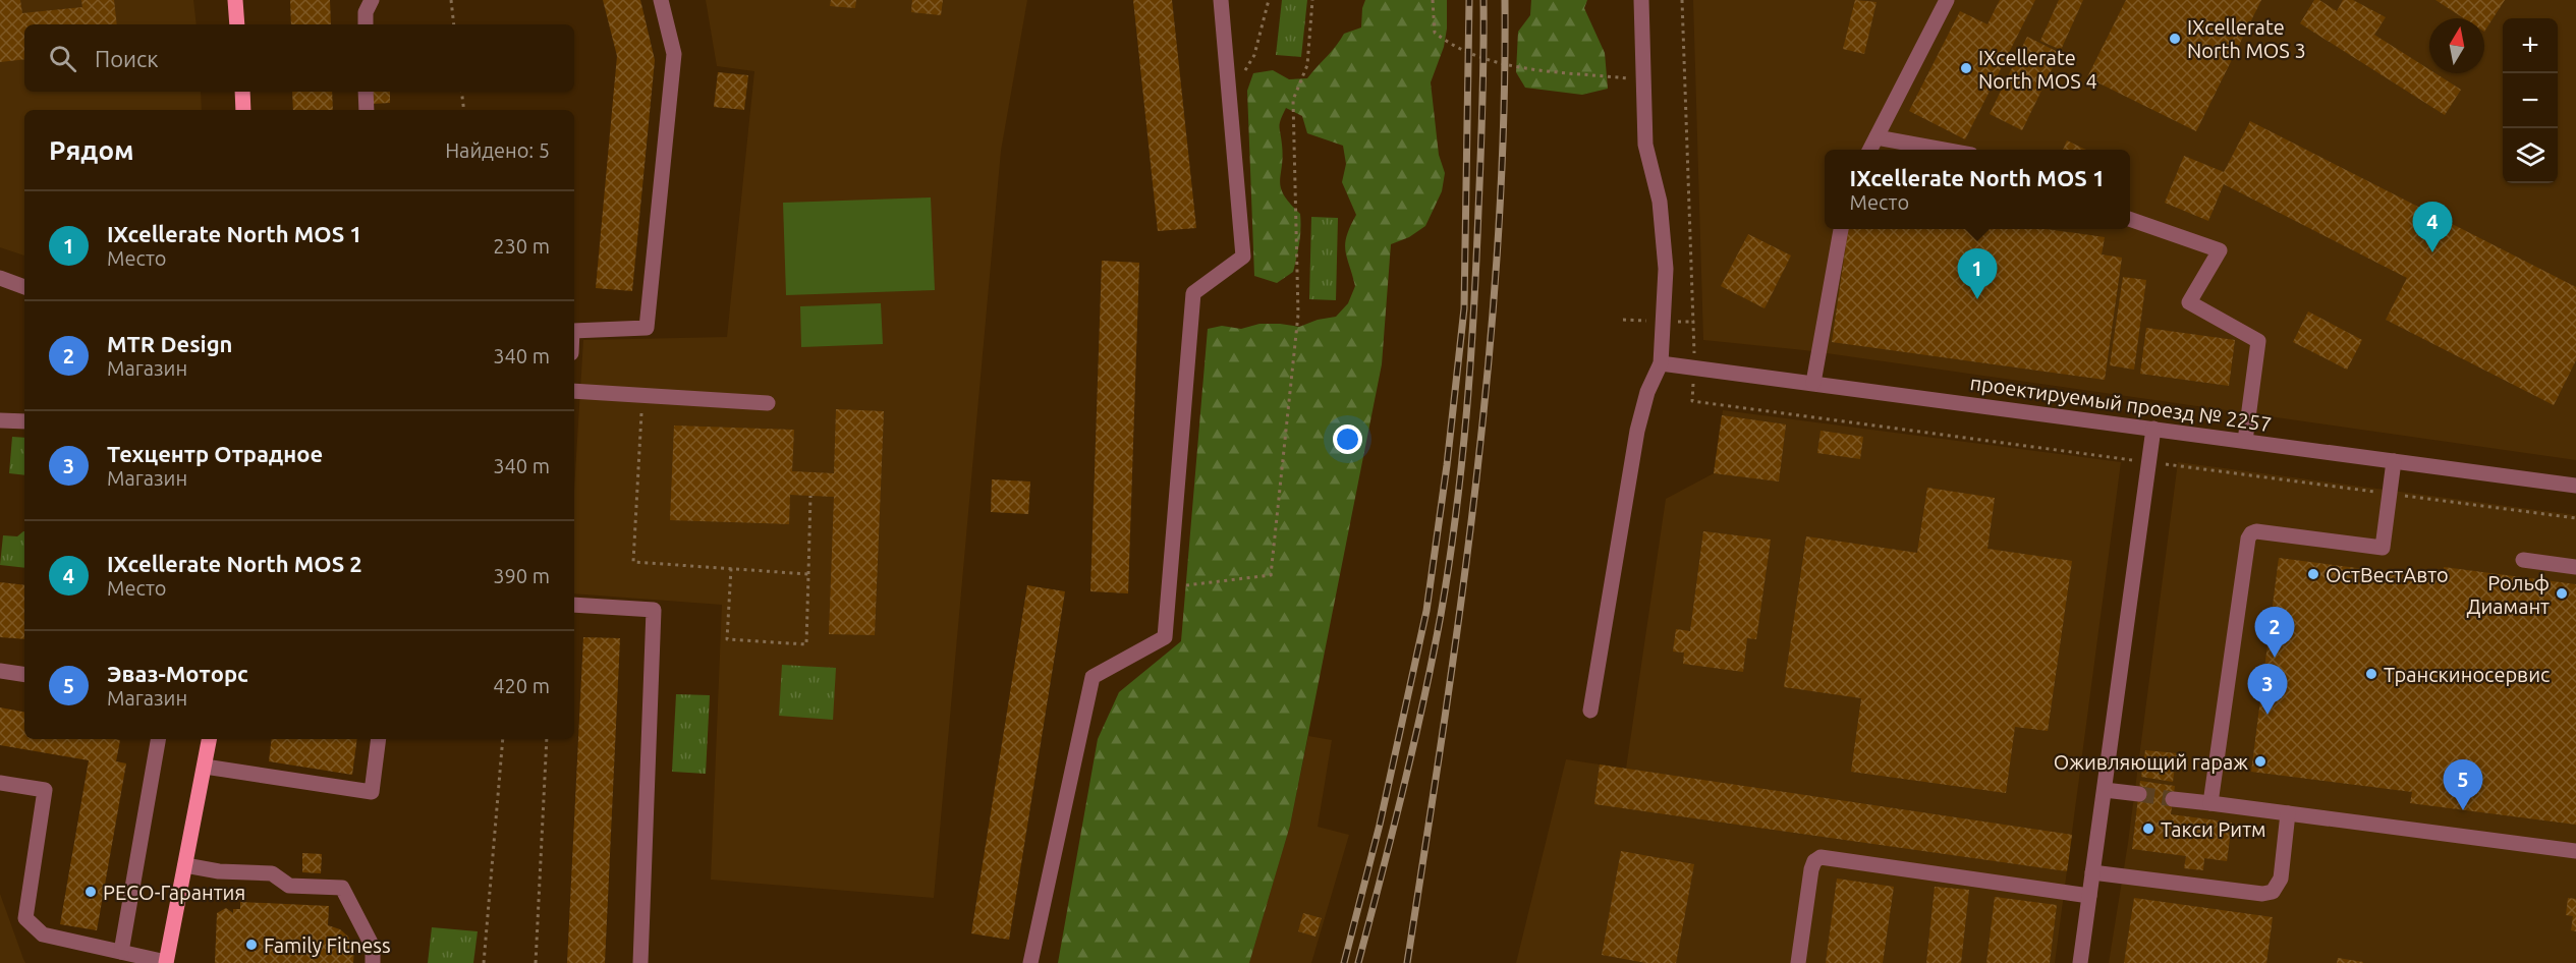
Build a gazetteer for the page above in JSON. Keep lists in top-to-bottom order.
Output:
{
  "streets": {
    "street": ["проектируемый проезд № 2257"]
  },
  "places": [
    "IXcellerate North MOS 3",
    "IXcellerate North MOS 4",
    "ОстВестАвто",
    "Рольф Диамант",
    "Транскиносервис",
    "Оживляющий гараж",
    "Такси Ритм",
    "РЕСО-Гарантия",
    "Family Fitness"
  ],
  "north": "top",
  "page": {
    "map_buttons": ["+", "−"],
    "search": "Поиск",
    "heading": ["Рядом", "Найдено: 5"],
    "popup": ["IXcellerate North MOS 1", "Место"],
    "list": [
      {
        "mark": "1",
        "name": "IXcellerate North MOS 1",
        "note": "Место",
        "value": "230 m"
      },
      {
        "mark": "2",
        "name": "MTR Design",
        "note": "Магазин",
        "value": "340 m"
      },
      {
        "mark": "3",
        "name": "Техцентр Отрадное",
        "note": "Магазин",
        "value": "340 m"
      },
      {
        "mark": "4",
        "name": "IXcellerate North MOS 2",
        "note": "Место",
        "value": "390 m"
      },
      {
        "mark": "5",
        "name": "Эваз-Моторс",
        "note": "Магазин",
        "value": "420 m"
      }
    ],
    "pins": [
      "4",
      "1",
      "2",
      "3",
      "5"
    ]
  }
}
